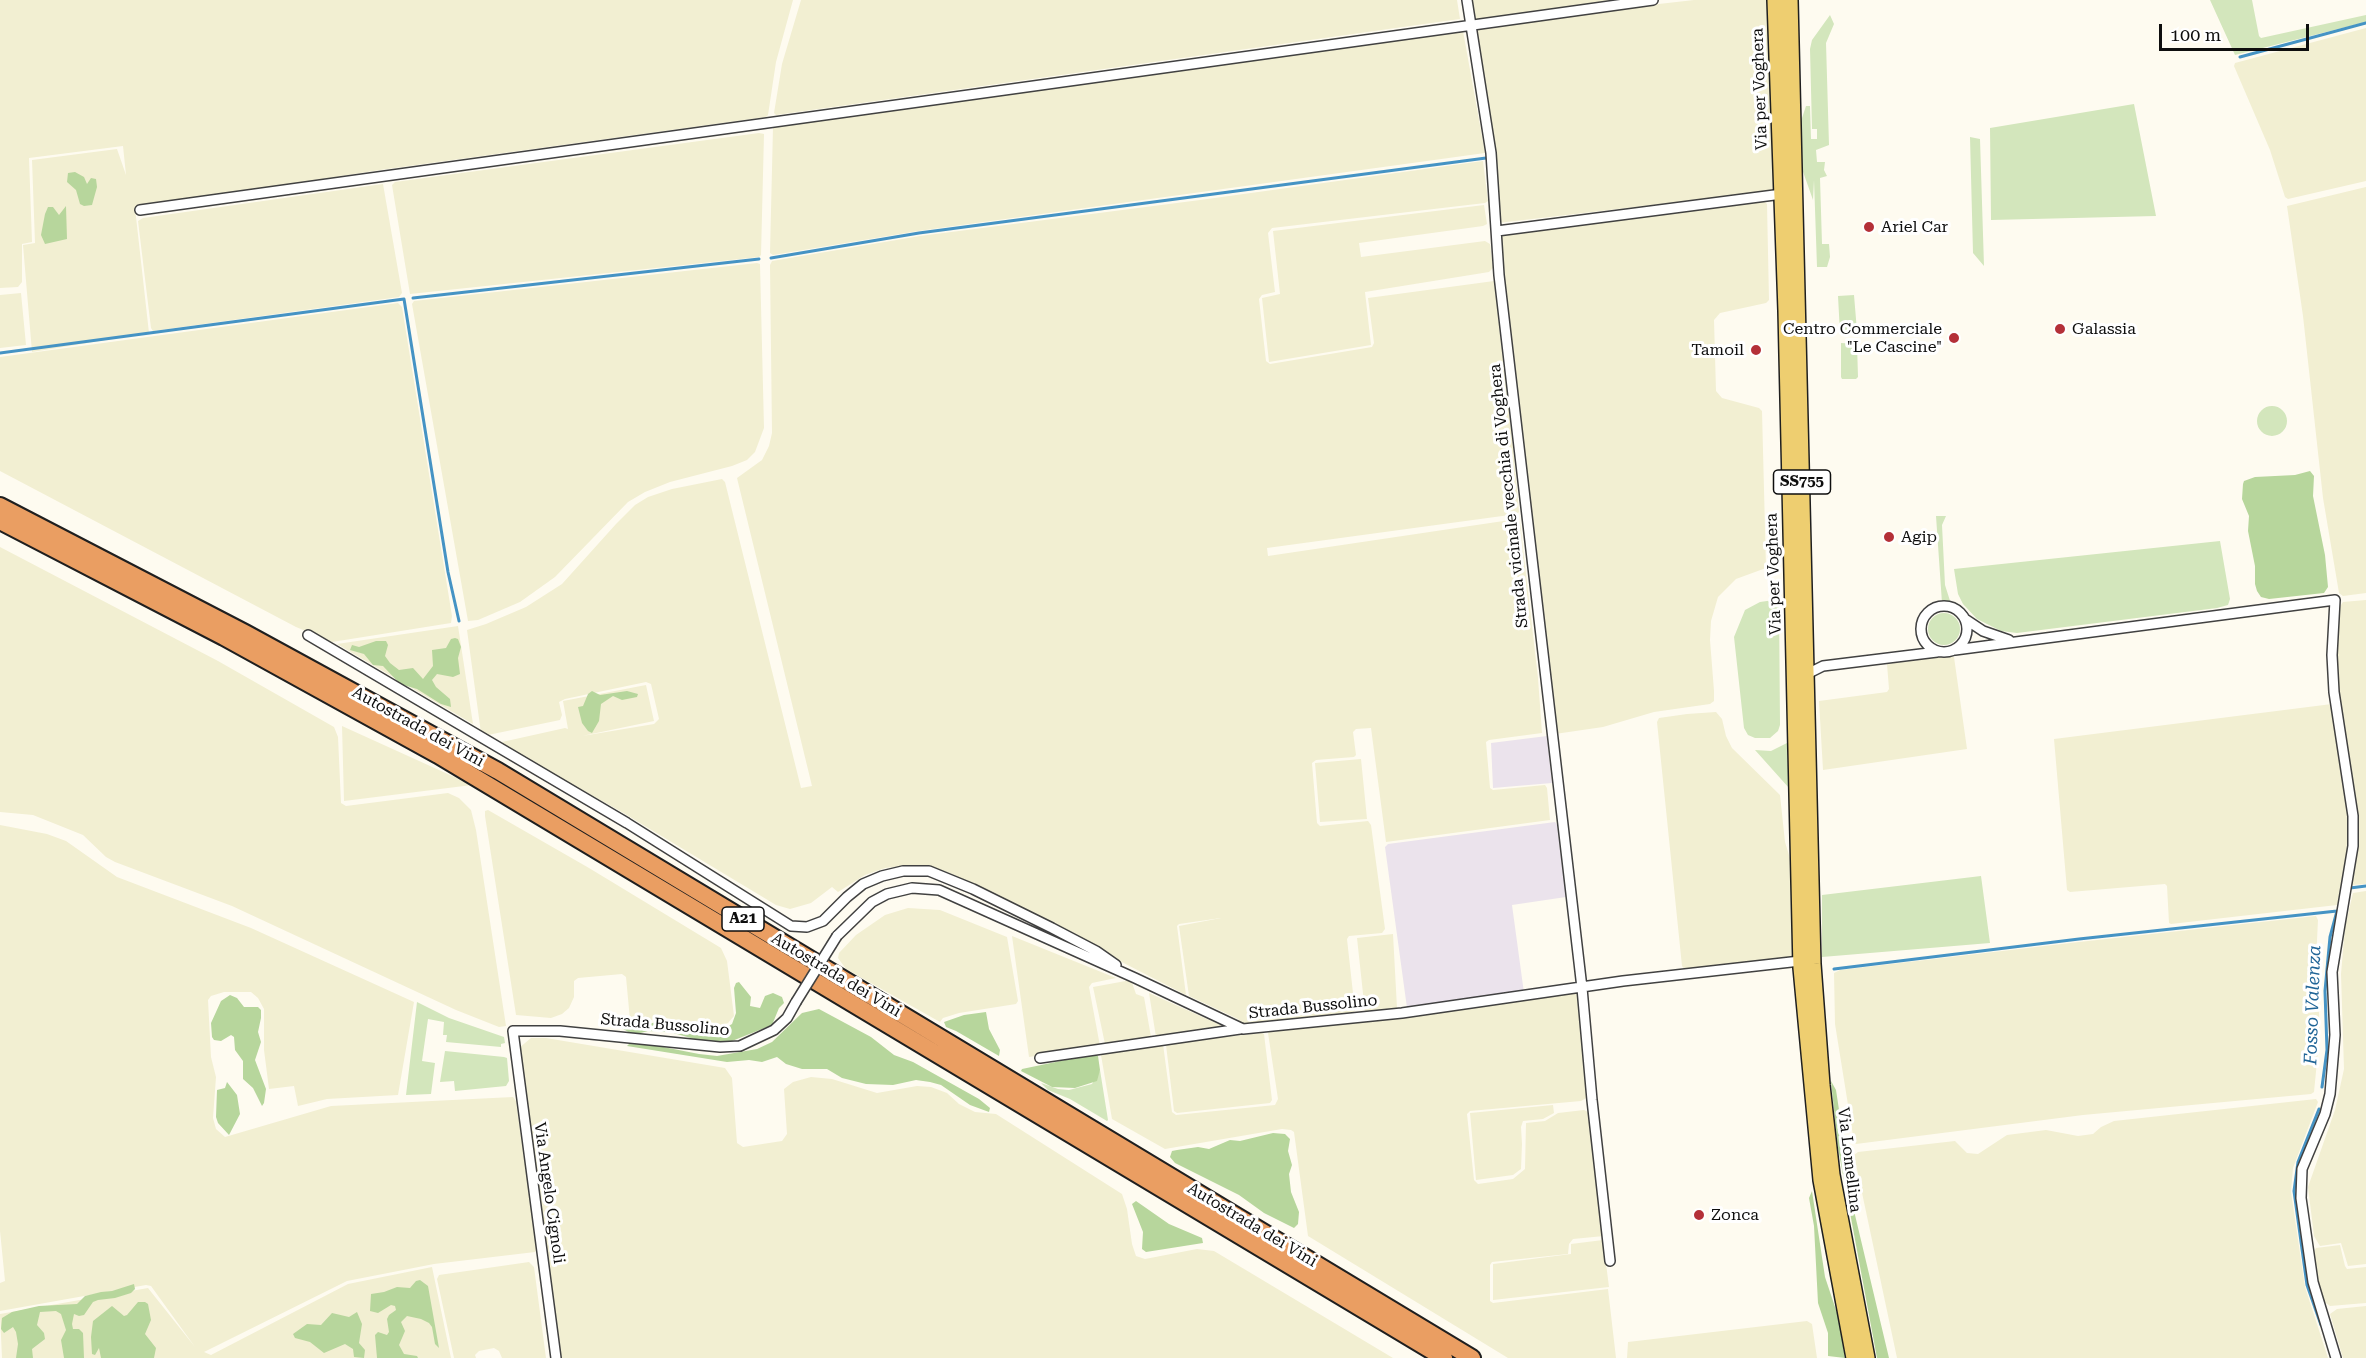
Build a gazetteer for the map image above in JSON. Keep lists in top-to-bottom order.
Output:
{
  "streets": {
    "highway": ["Autostrada dei Vini", "A21"],
    "main road": ["Via per Voghera", "SS755", "Via Lomellina"],
    "street": ["Strada vicinale vecchia di Voghera", "Strada Bussolino", "Via Angelo Cignoli"]
  },
  "crossings": [
    ["Via per Voghera", "Strada Bussolino"],
    ["Via per Voghera", "Via Lomellina"],
    ["Strada vicinale vecchia di Voghera", "Strada Bussolino"],
    ["Strada Bussolino", "Via Lomellina"],
    ["Strada Bussolino", "Via Angelo Cignoli"]
  ],
  "water": ["Fosso Valenza"],
  "places": [
    "Ariel Car",
    "Galassia",
    "Centro Commerciale \"Le Cascine\"",
    "Tamoil",
    "Agip",
    "Zonca"
  ],
  "scale_bar": "100 m"
}
